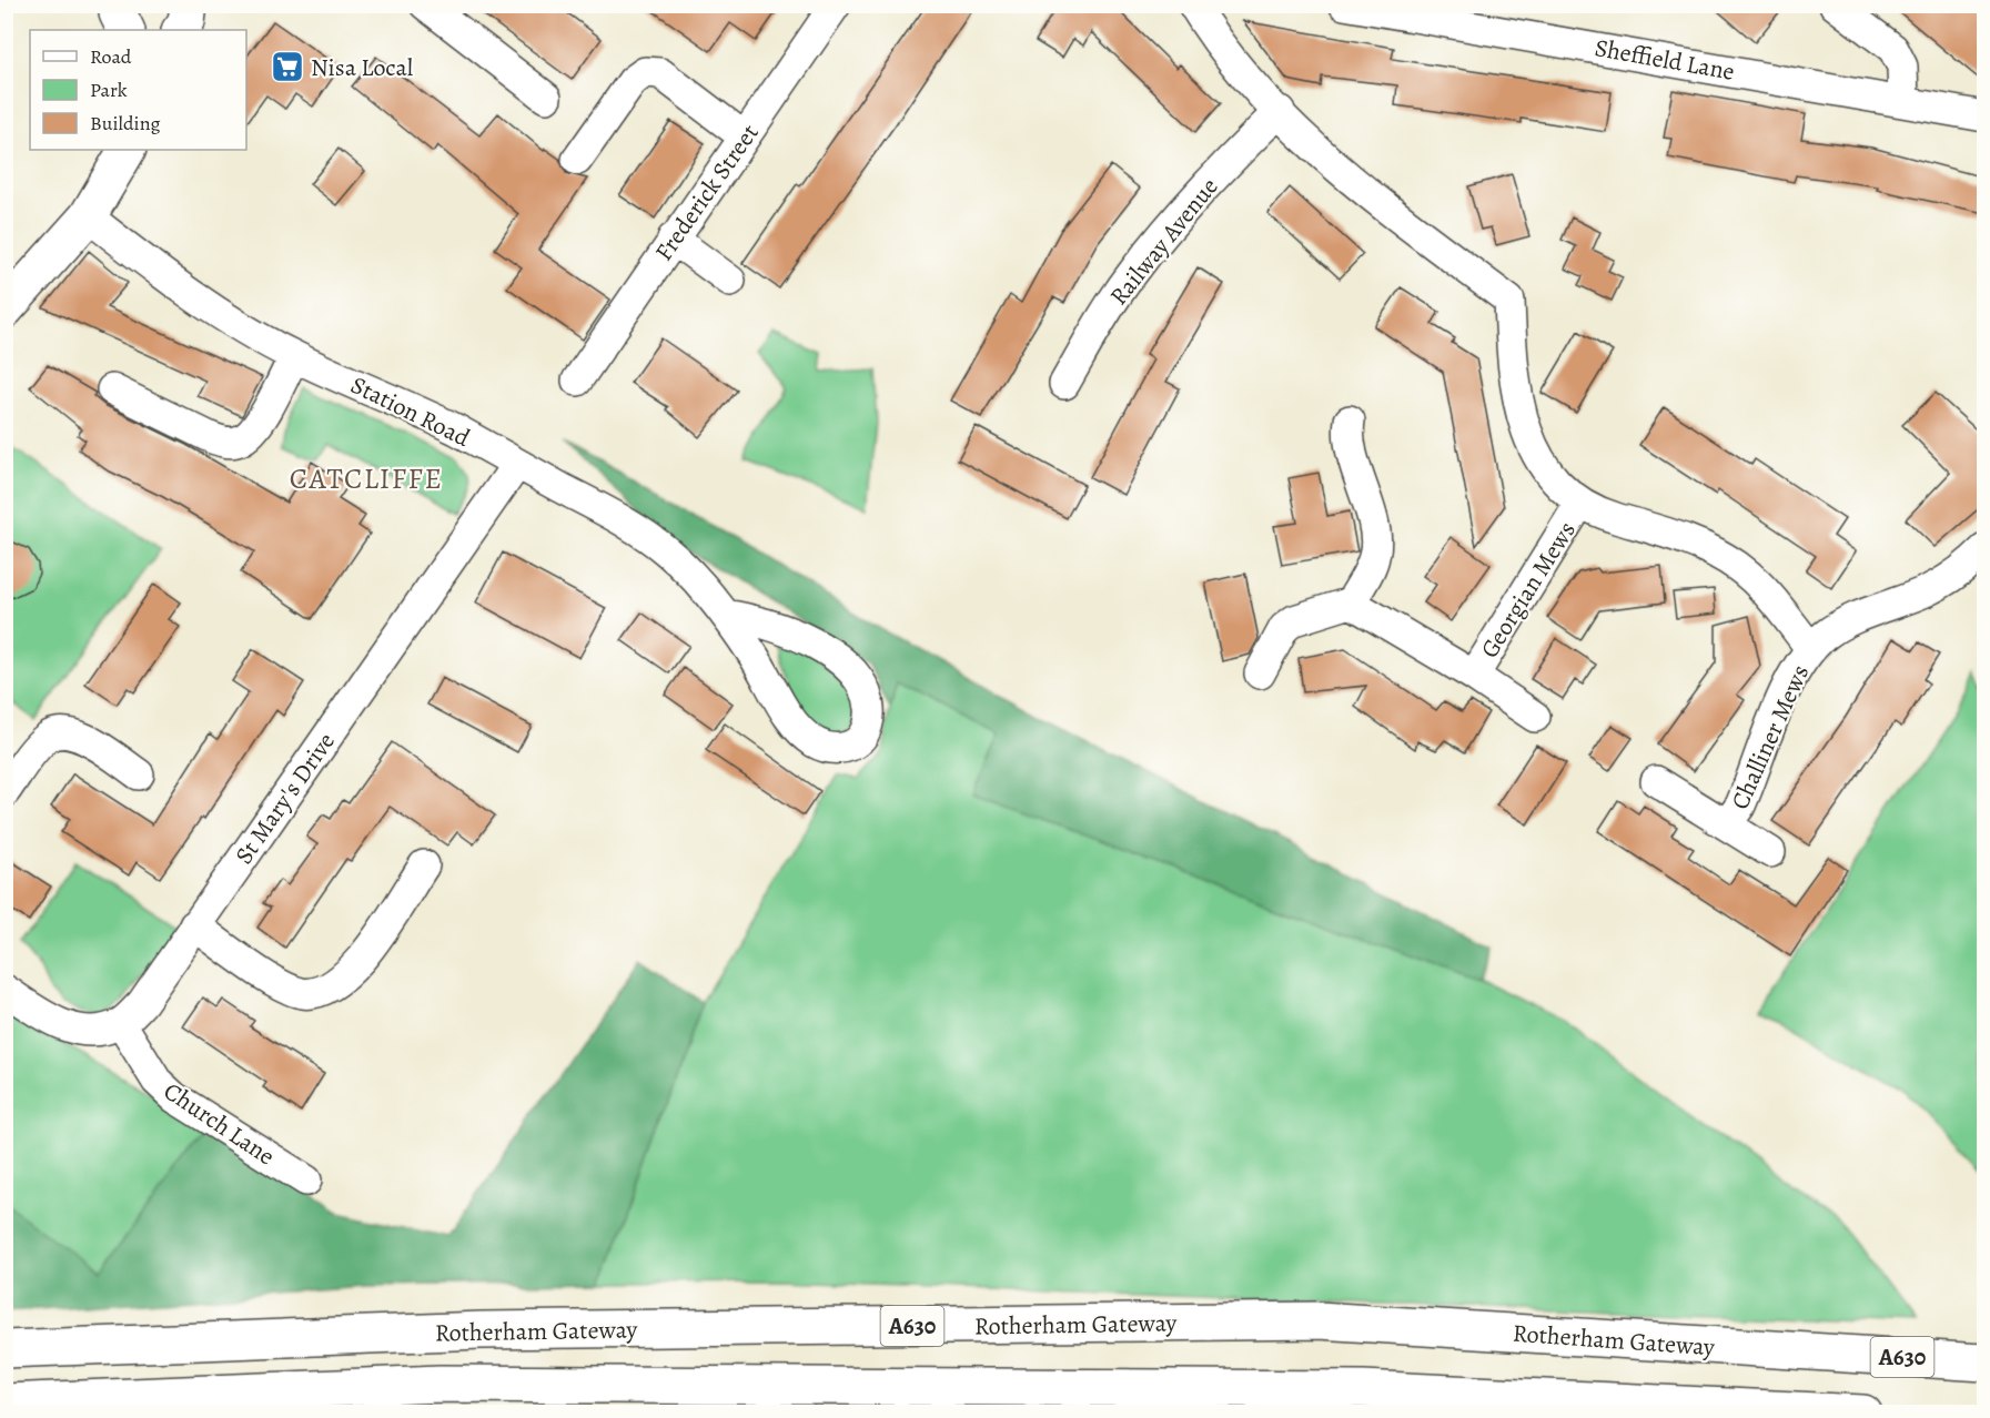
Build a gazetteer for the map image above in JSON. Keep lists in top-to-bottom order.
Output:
{
  "streets": {
    "main road": ["Rotherham Gateway", "A630"],
    "street": [
      "Sheffield Lane",
      "Frederick Street",
      "Railway Avenue",
      "Station Road",
      "Georgian Mews",
      "Challiner Mews",
      "St Mary's Drive",
      "Church Lane"
    ]
  },
  "crossings": [
    ["Station Road", "St Mary's Drive"],
    ["St Mary's Drive", "Church Lane"]
  ],
  "districts": ["CATCLIFFE"],
  "places": {
    "supermarket": ["Nisa Local"]
  },
  "legend": ["Road", "Park", "Building"]
}
